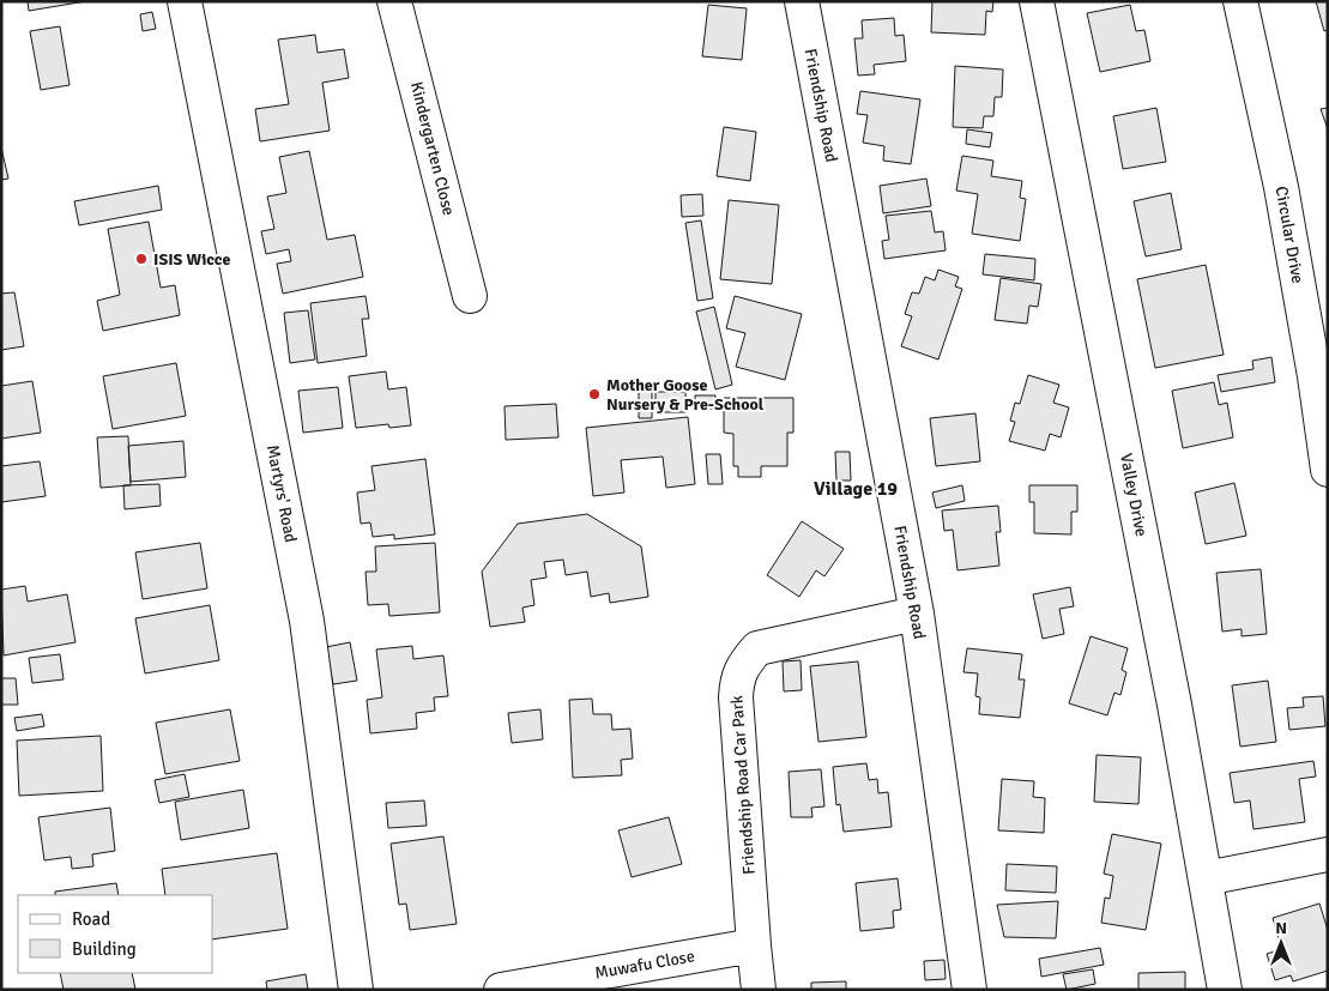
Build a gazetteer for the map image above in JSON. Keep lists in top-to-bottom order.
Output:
{
  "streets": {
    "street": [
      "Friendship Road",
      "Kindergarten Close",
      "Circular Drive",
      "Martyrs' Road",
      "Valley Drive",
      "Friendship Road Car Park",
      "Muwafu Close"
    ]
  },
  "crossings": [
    ["Friendship Road", "Friendship Road Car Park"],
    ["Friendship Road Car Park", "Muwafu Close"]
  ],
  "districts": ["Village 19"],
  "places": ["ISIS Wicce", "Mother Goose Nursery & Pre-School"],
  "legend": ["Road", "Building"],
  "north": "top"
}
